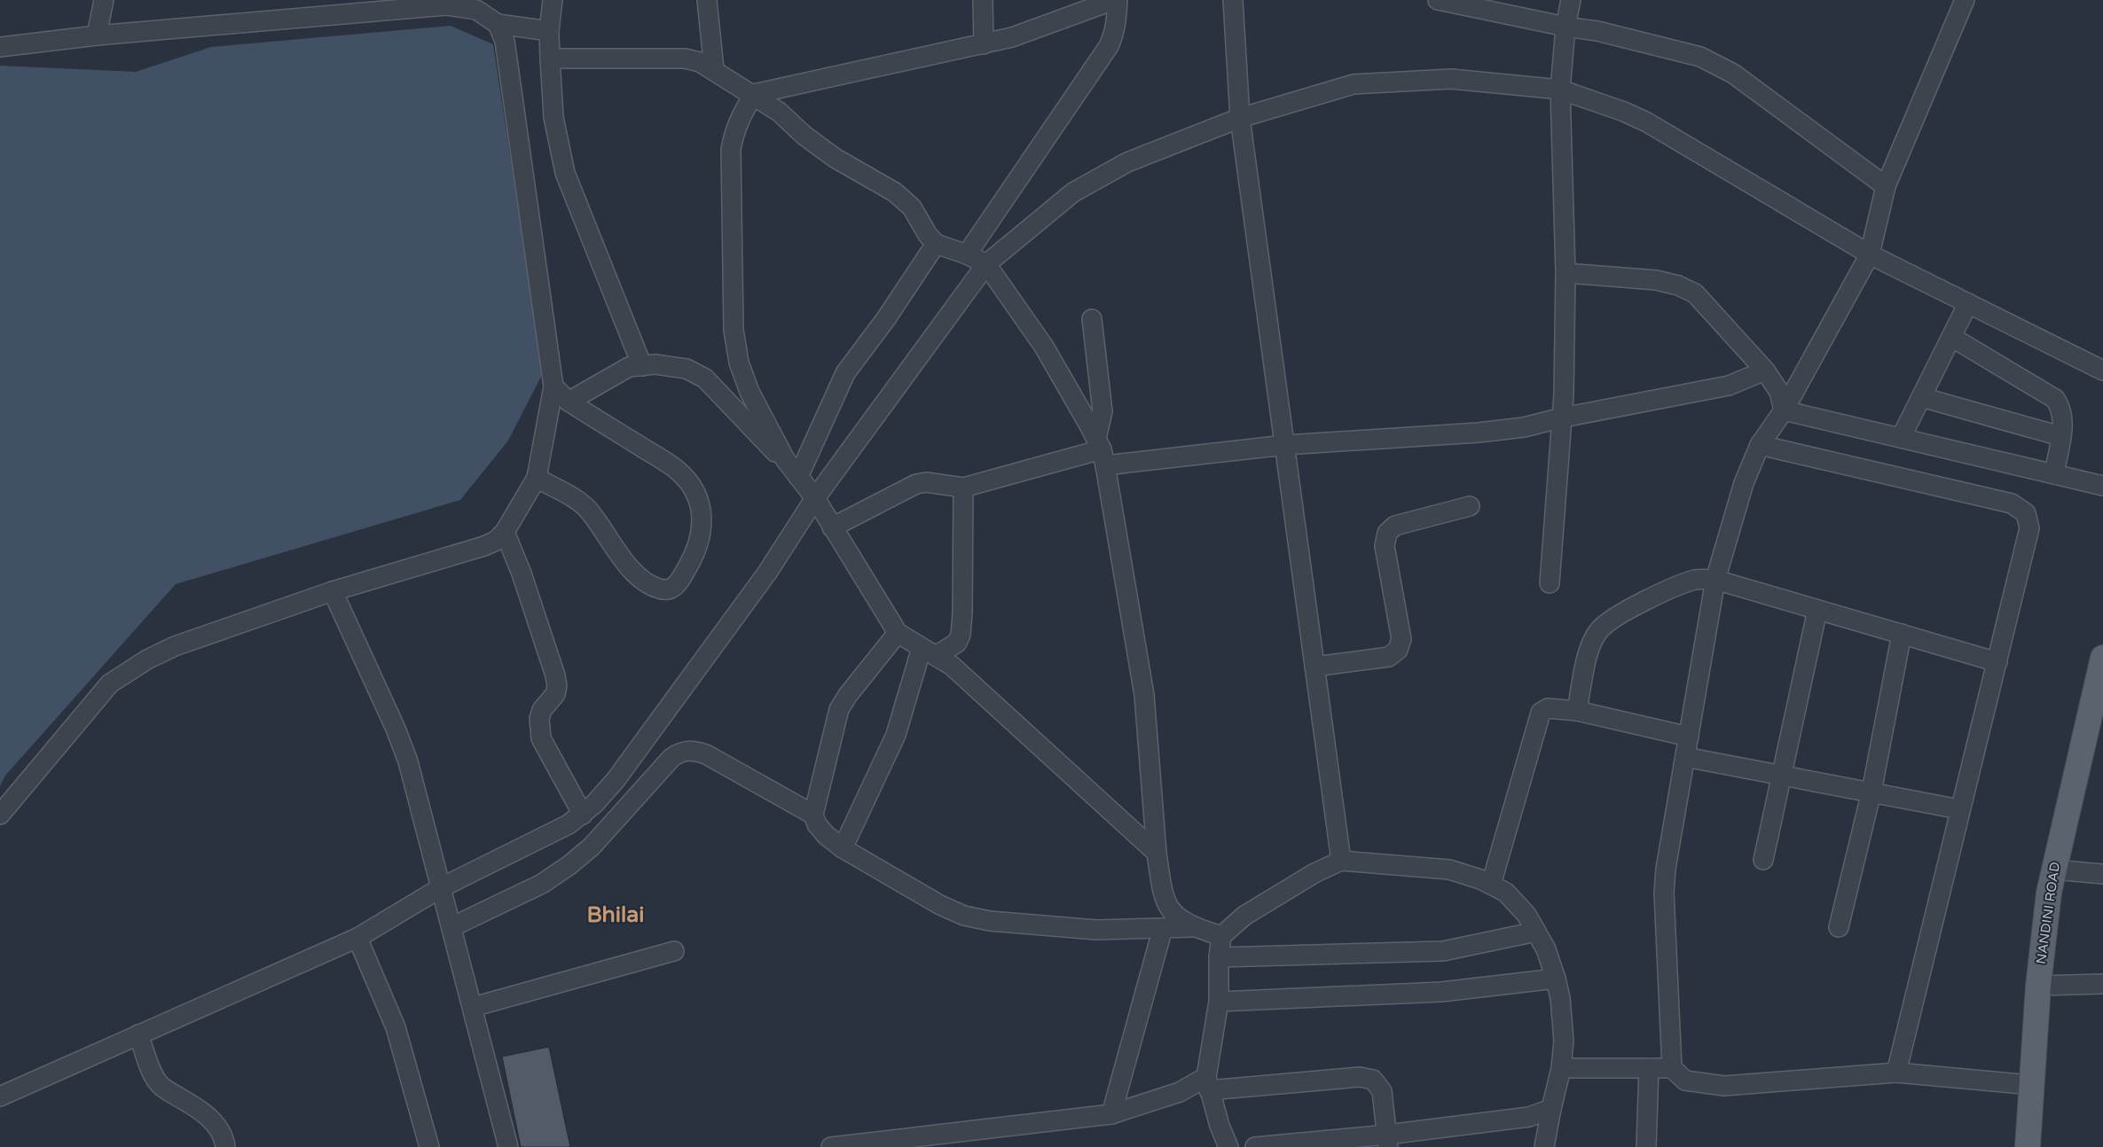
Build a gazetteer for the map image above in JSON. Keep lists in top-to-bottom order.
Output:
{
  "streets": {
    "main road": ["NANDINI ROAD"]
  },
  "districts": ["Bhilai"]
}
